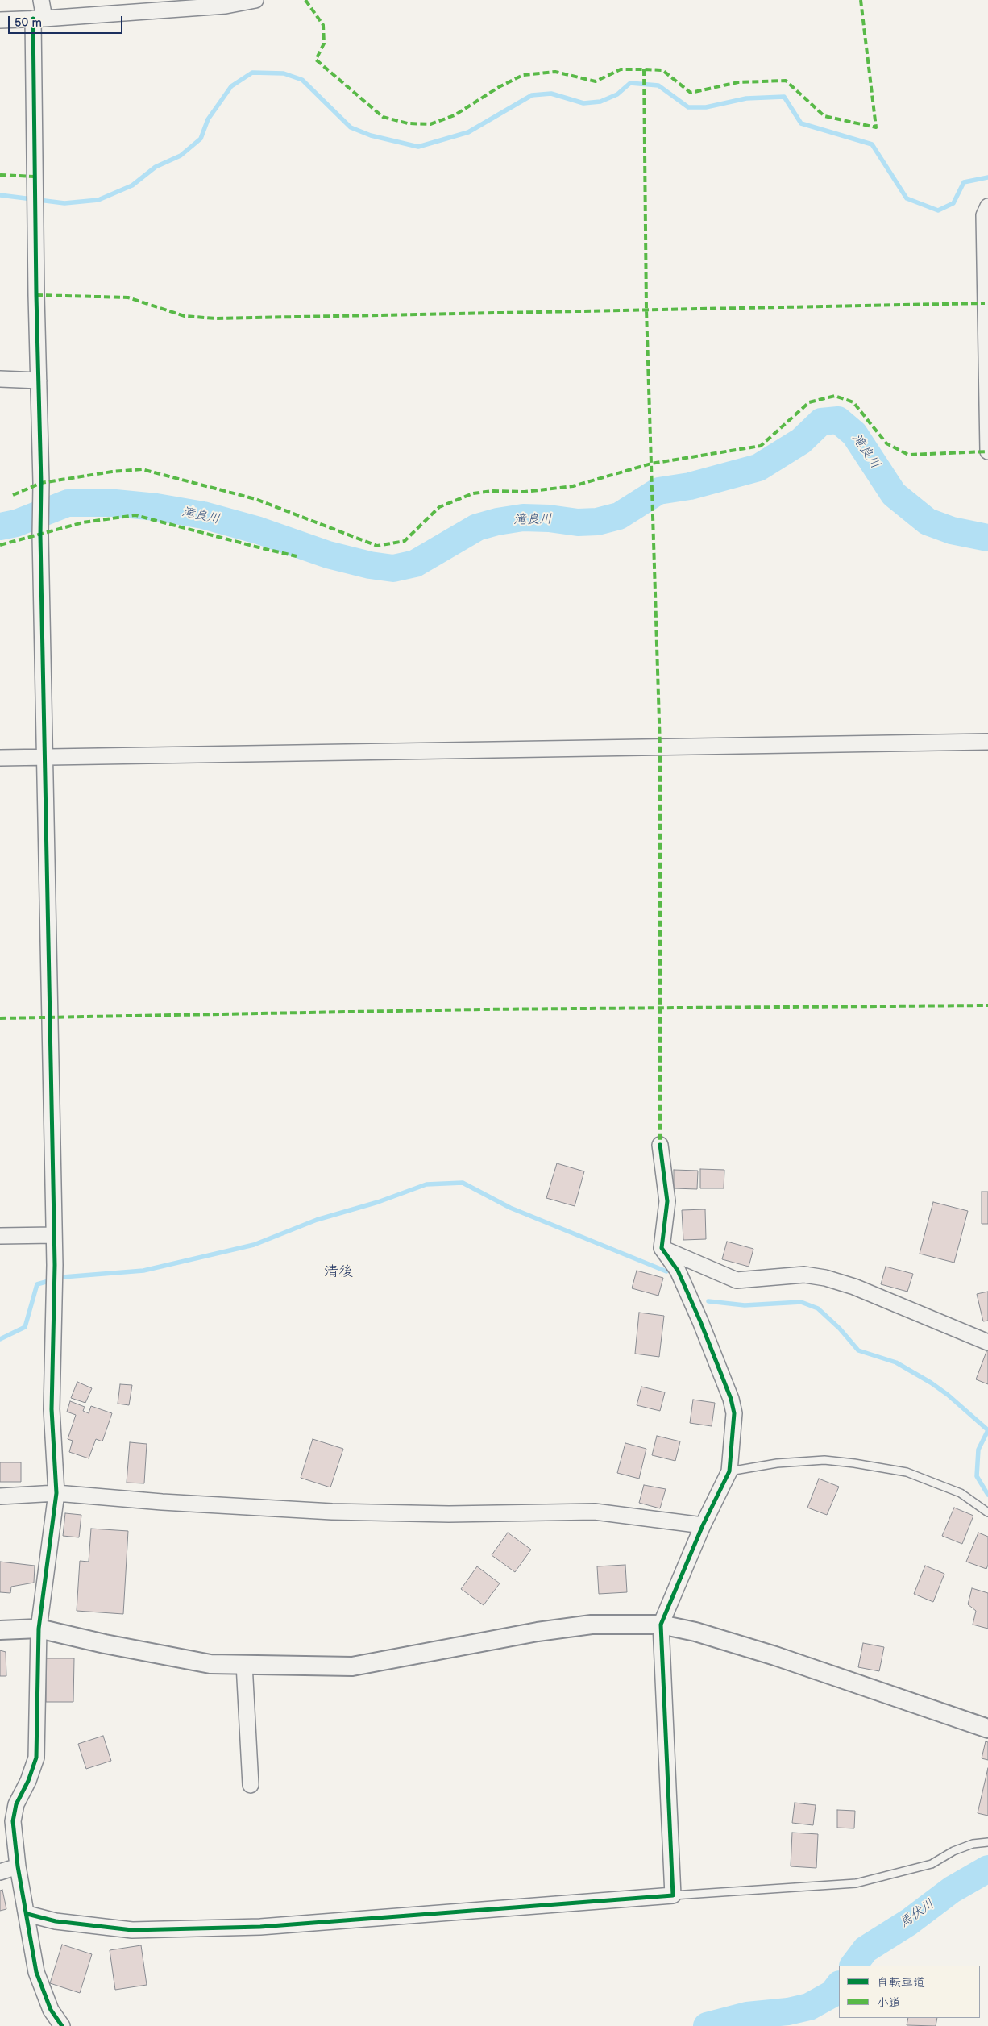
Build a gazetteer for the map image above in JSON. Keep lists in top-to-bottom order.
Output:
{
  "districts": ["清後"],
  "water": ["滝良川", "馬伏川"],
  "legend": ["自転車道", "小道"],
  "scale_bar": "50 m"
}
